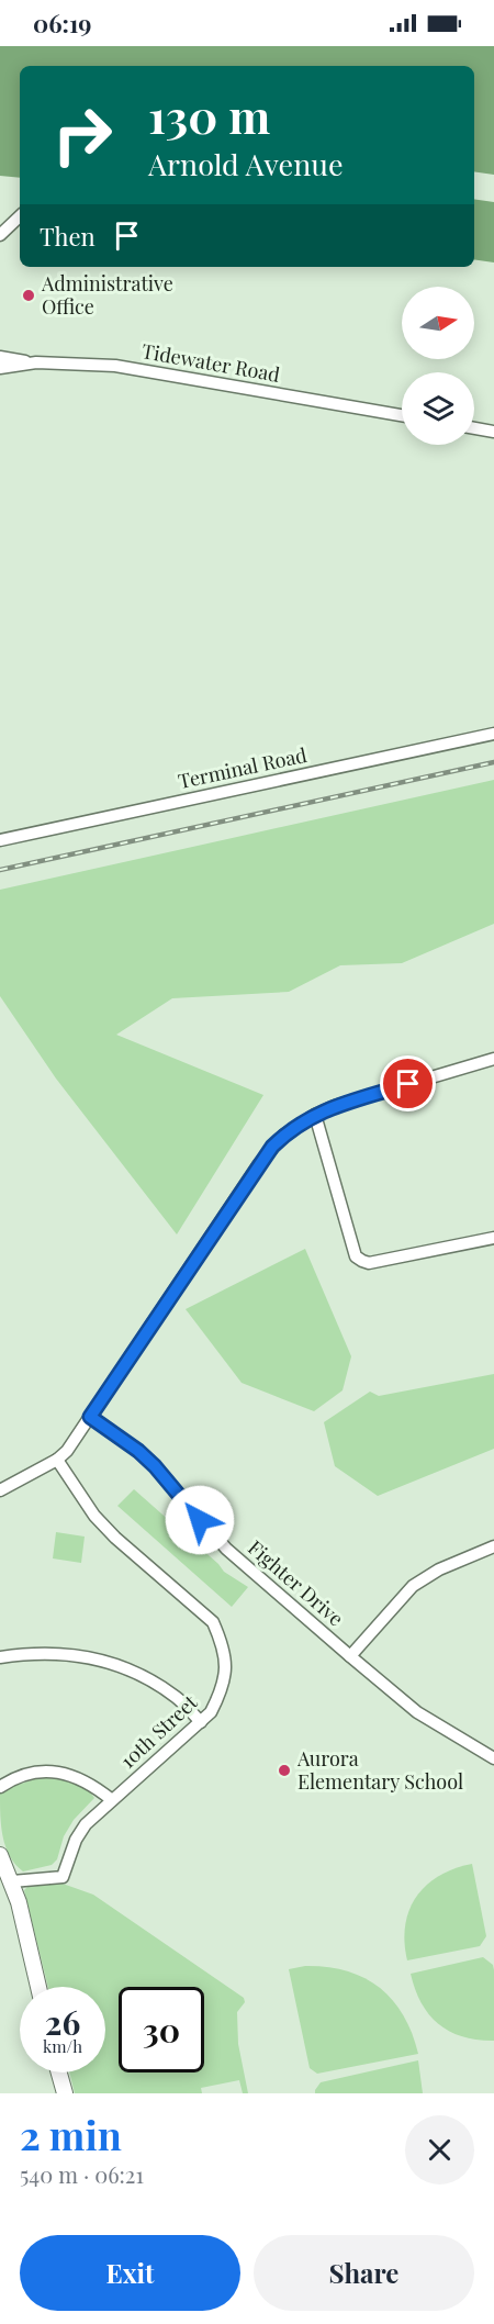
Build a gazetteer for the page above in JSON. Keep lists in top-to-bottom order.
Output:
{
  "streets": {
    "street": [
      "Tidewater Road",
      "Terminal Road",
      "Fighter Drive",
      "10th Street"
    ]
  },
  "places": ["Administrative Office", "Aurora Elementary School"],
  "north": "right",
  "page": {
    "status": "06:19",
    "turn": ["130 m", "Arnold Avenue"],
    "then": "Then",
    "speed": "26 km/h",
    "limit": "30",
    "heading": ["2 min", "540 m · 06:21"],
    "buttons": ["Exit", "Share"]
  }
}
